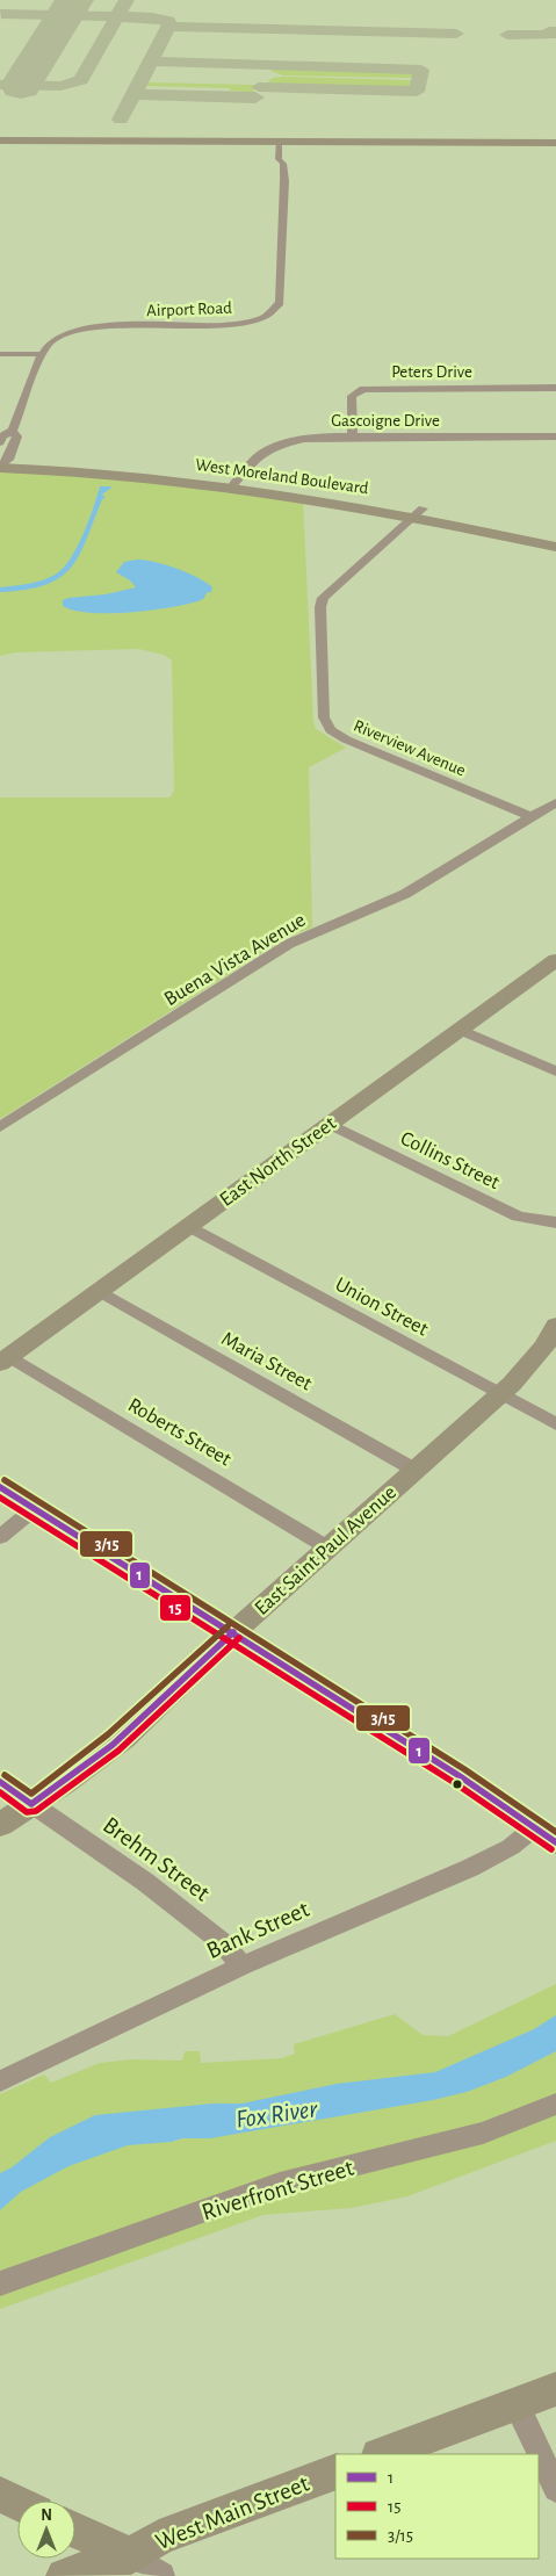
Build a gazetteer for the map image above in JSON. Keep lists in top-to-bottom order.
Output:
{
  "streets": {
    "street": [
      "Airport Road",
      "Peters Drive",
      "Gascoigne Drive",
      "West Moreland Boulevard",
      "Riverview Avenue",
      "Buena Vista Avenue",
      "Collins Street",
      "East North Street",
      "Union Street",
      "Maria Street",
      "Roberts Street",
      "East Saint Paul Avenue",
      "Brehm Street",
      "Bank Street",
      "Riverfront Street",
      "West Main Street"
    ]
  },
  "crossings": [
    ["Airport Road", "West Moreland Boulevard"],
    ["Peters Drive", "Gascoigne Drive"],
    ["Gascoigne Drive", "West Moreland Boulevard"],
    ["West Moreland Boulevard", "Riverview Avenue"],
    ["Riverview Avenue", "Buena Vista Avenue"],
    ["Collins Street", "East North Street"],
    ["East North Street", "Union Street"],
    ["East North Street", "Maria Street"],
    ["East North Street", "Roberts Street"],
    ["Union Street", "East Saint Paul Avenue"],
    ["Maria Street", "East Saint Paul Avenue"],
    ["Roberts Street", "East Saint Paul Avenue"],
    ["East Saint Paul Avenue", "Brehm Street"],
    ["Brehm Street", "Bank Street"]
  ],
  "water": ["Fox River"],
  "lines": ["transit line 3/15", "transit line 1", "transit line 15"],
  "legend": ["1", "15", "3/15"],
  "north": "top"
}
